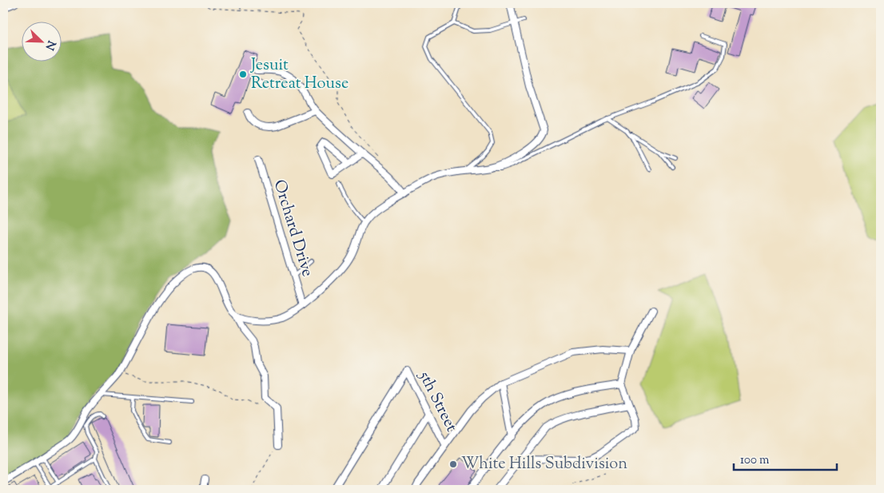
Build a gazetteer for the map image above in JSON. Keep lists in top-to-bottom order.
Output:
{
  "streets": {
    "street": ["Orchard Drive", "5th Street"]
  },
  "places": ["Jesuit Retreat House", "White Hills Subdivision"],
  "scale_bar": "100 m",
  "north": "bottom right"
}
